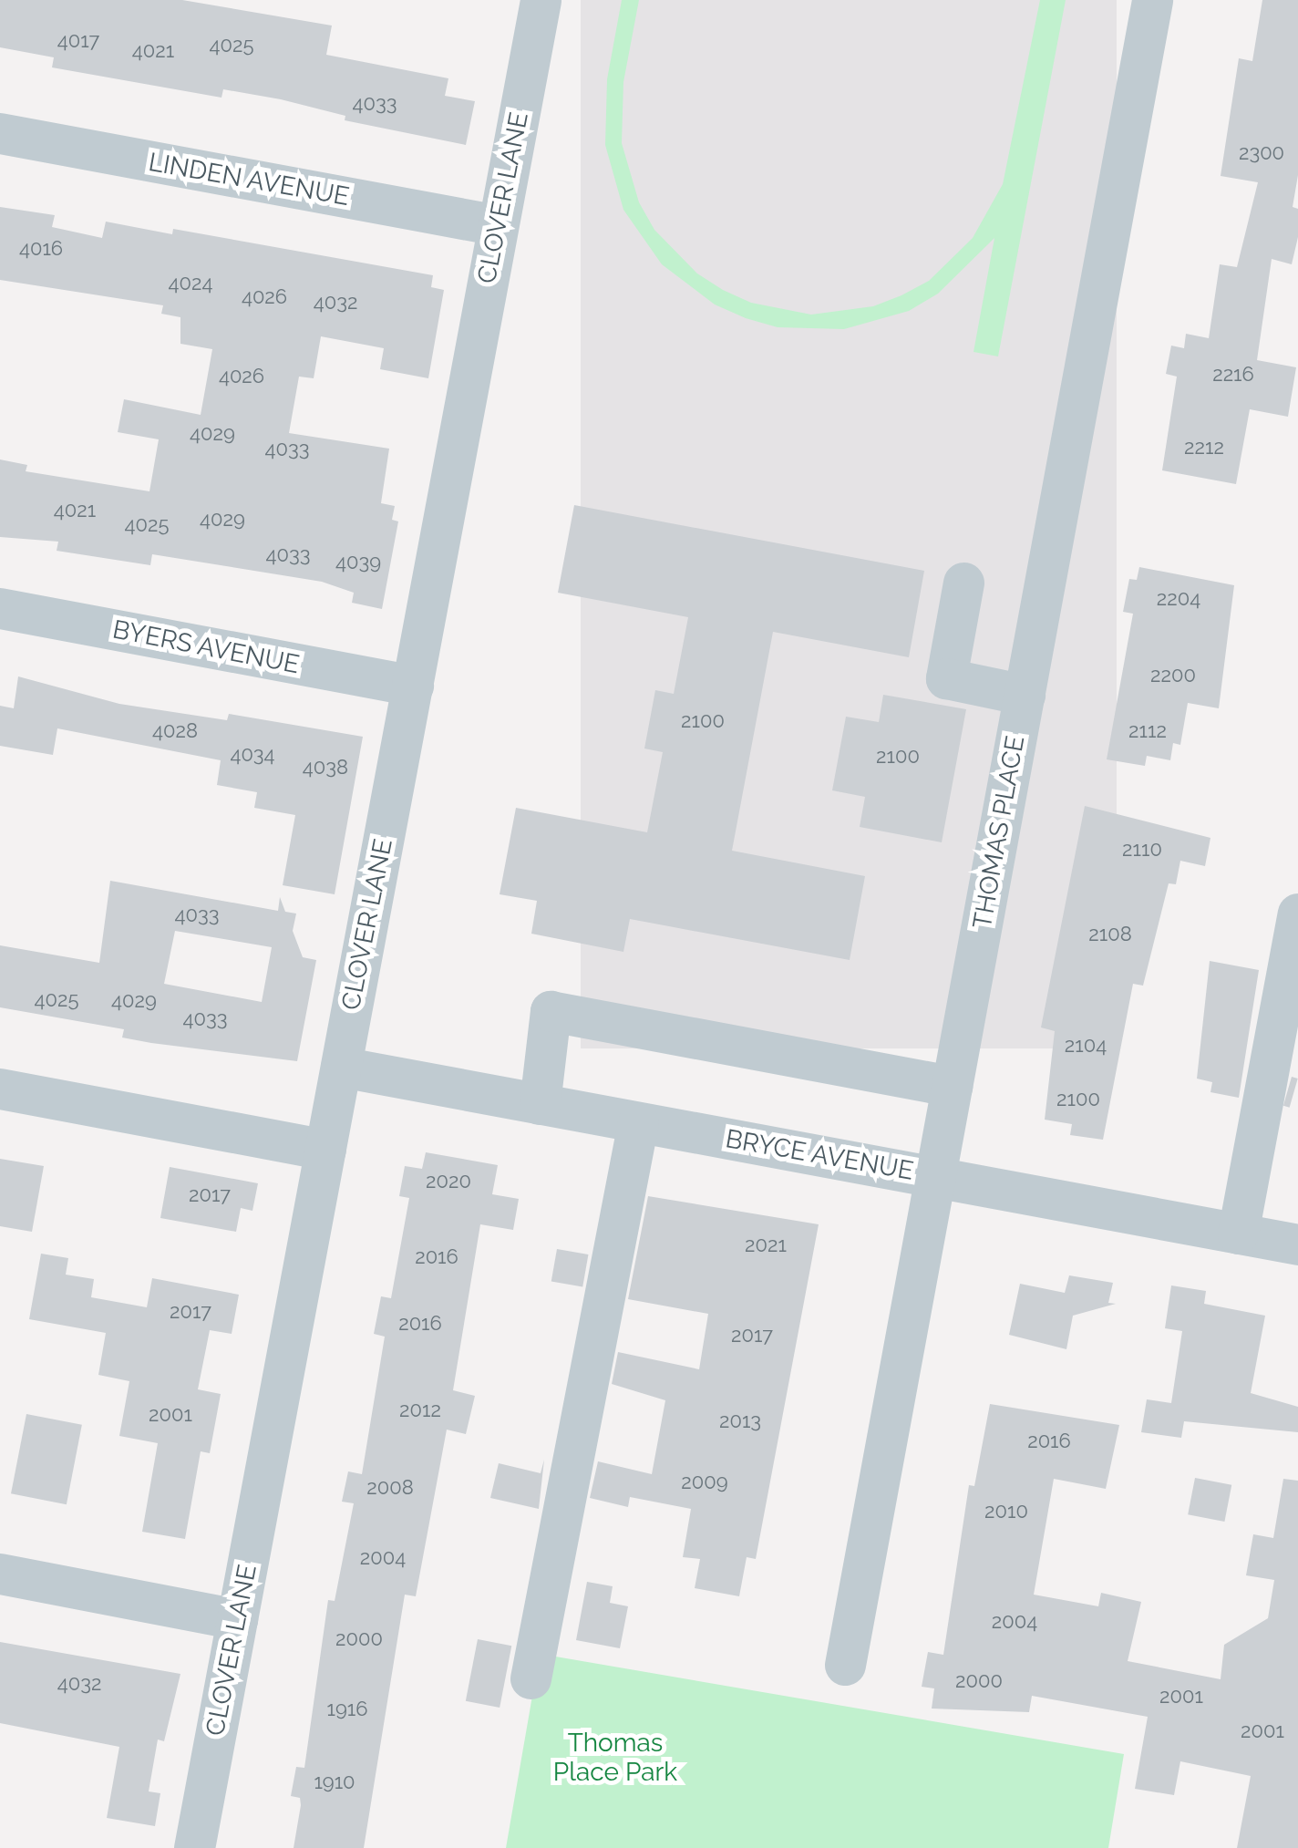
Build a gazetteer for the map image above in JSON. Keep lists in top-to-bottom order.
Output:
{
  "streets": {
    "street": [
      "LINDEN AVENUE",
      "CLOVER LANE",
      "BYERS AVENUE",
      "THOMAS PLACE",
      "BRYCE AVENUE"
    ]
  },
  "crossings": [
    ["LINDEN AVENUE", "CLOVER LANE"],
    ["CLOVER LANE", "BYERS AVENUE"],
    ["CLOVER LANE", "BRYCE AVENUE"],
    ["THOMAS PLACE", "BRYCE AVENUE"]
  ],
  "parks": ["Thomas Place Park"],
  "house_numbers": [
    "4017",
    "4025",
    "4021",
    "4033",
    "2300",
    "4016",
    "4024",
    "4026",
    "4032",
    "2216",
    "4026",
    "4029",
    "2212",
    "4033",
    "4021",
    "4029",
    "4025",
    "4033",
    "4039",
    "2204",
    "2200",
    "2100",
    "4028",
    "2112",
    "4034",
    "2100",
    "4038",
    "2110",
    "4033",
    "2108",
    "4025",
    "4029",
    "4033",
    "2104",
    "2100",
    "2020",
    "2017",
    "2021",
    "2016",
    "2017",
    "2016",
    "2017",
    "2012",
    "2001",
    "2013",
    "2016",
    "2009",
    "2008",
    "2010",
    "2004",
    "2004",
    "2000",
    "2000",
    "4032",
    "2001",
    "1916",
    "2001",
    "1910"
  ]
}
